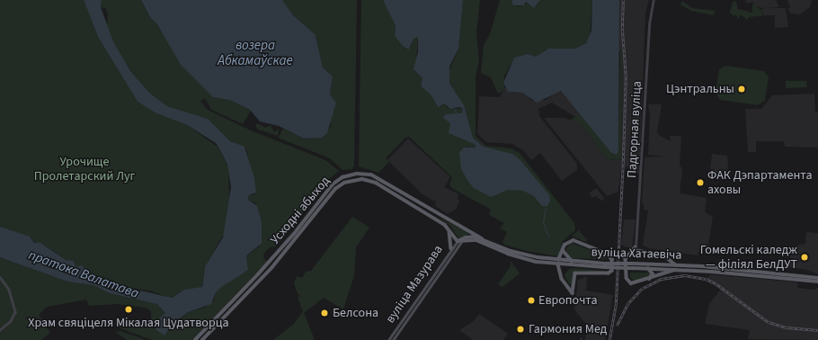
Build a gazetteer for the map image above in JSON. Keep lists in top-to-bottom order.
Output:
{
  "streets": {
    "main road": ["Усходні абыход", "вуліца Хатаевіча", "вуліца Мазурава"],
    "street": ["Падгорная вуліца"]
  },
  "crossings": [
    ["Усходні абыход", "вуліца Хатаевіча"],
    ["Усходні абыход", "вуліца Мазурава"],
    ["вуліца Хатаевіча", "вуліца Мазурава"]
  ],
  "water": ["возера Абкамаўскае", "пратока Валатава"],
  "parks": ["Урочище Пролетарский Луг"],
  "places": [
    "Цэнтральны",
    "ФАК Дэпартамента аховы",
    "Гомельскі каледж — філіял БелДУТ",
    "Европочта",
    "Храм свяціцеля Мікалая Цудатворца",
    "Белсона",
    "Гармония Мед"
  ]
}
